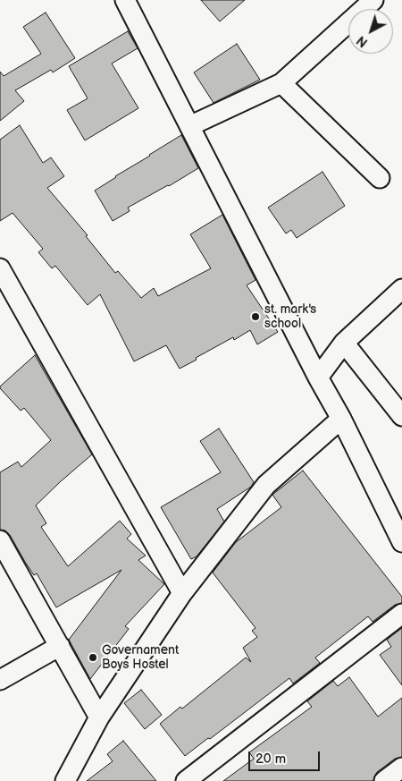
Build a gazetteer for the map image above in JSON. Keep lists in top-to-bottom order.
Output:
{
  "places": ["st. mark's school", "Governament Boys Hostel"],
  "scale_bar": "20 m",
  "north": "bottom left"
}
